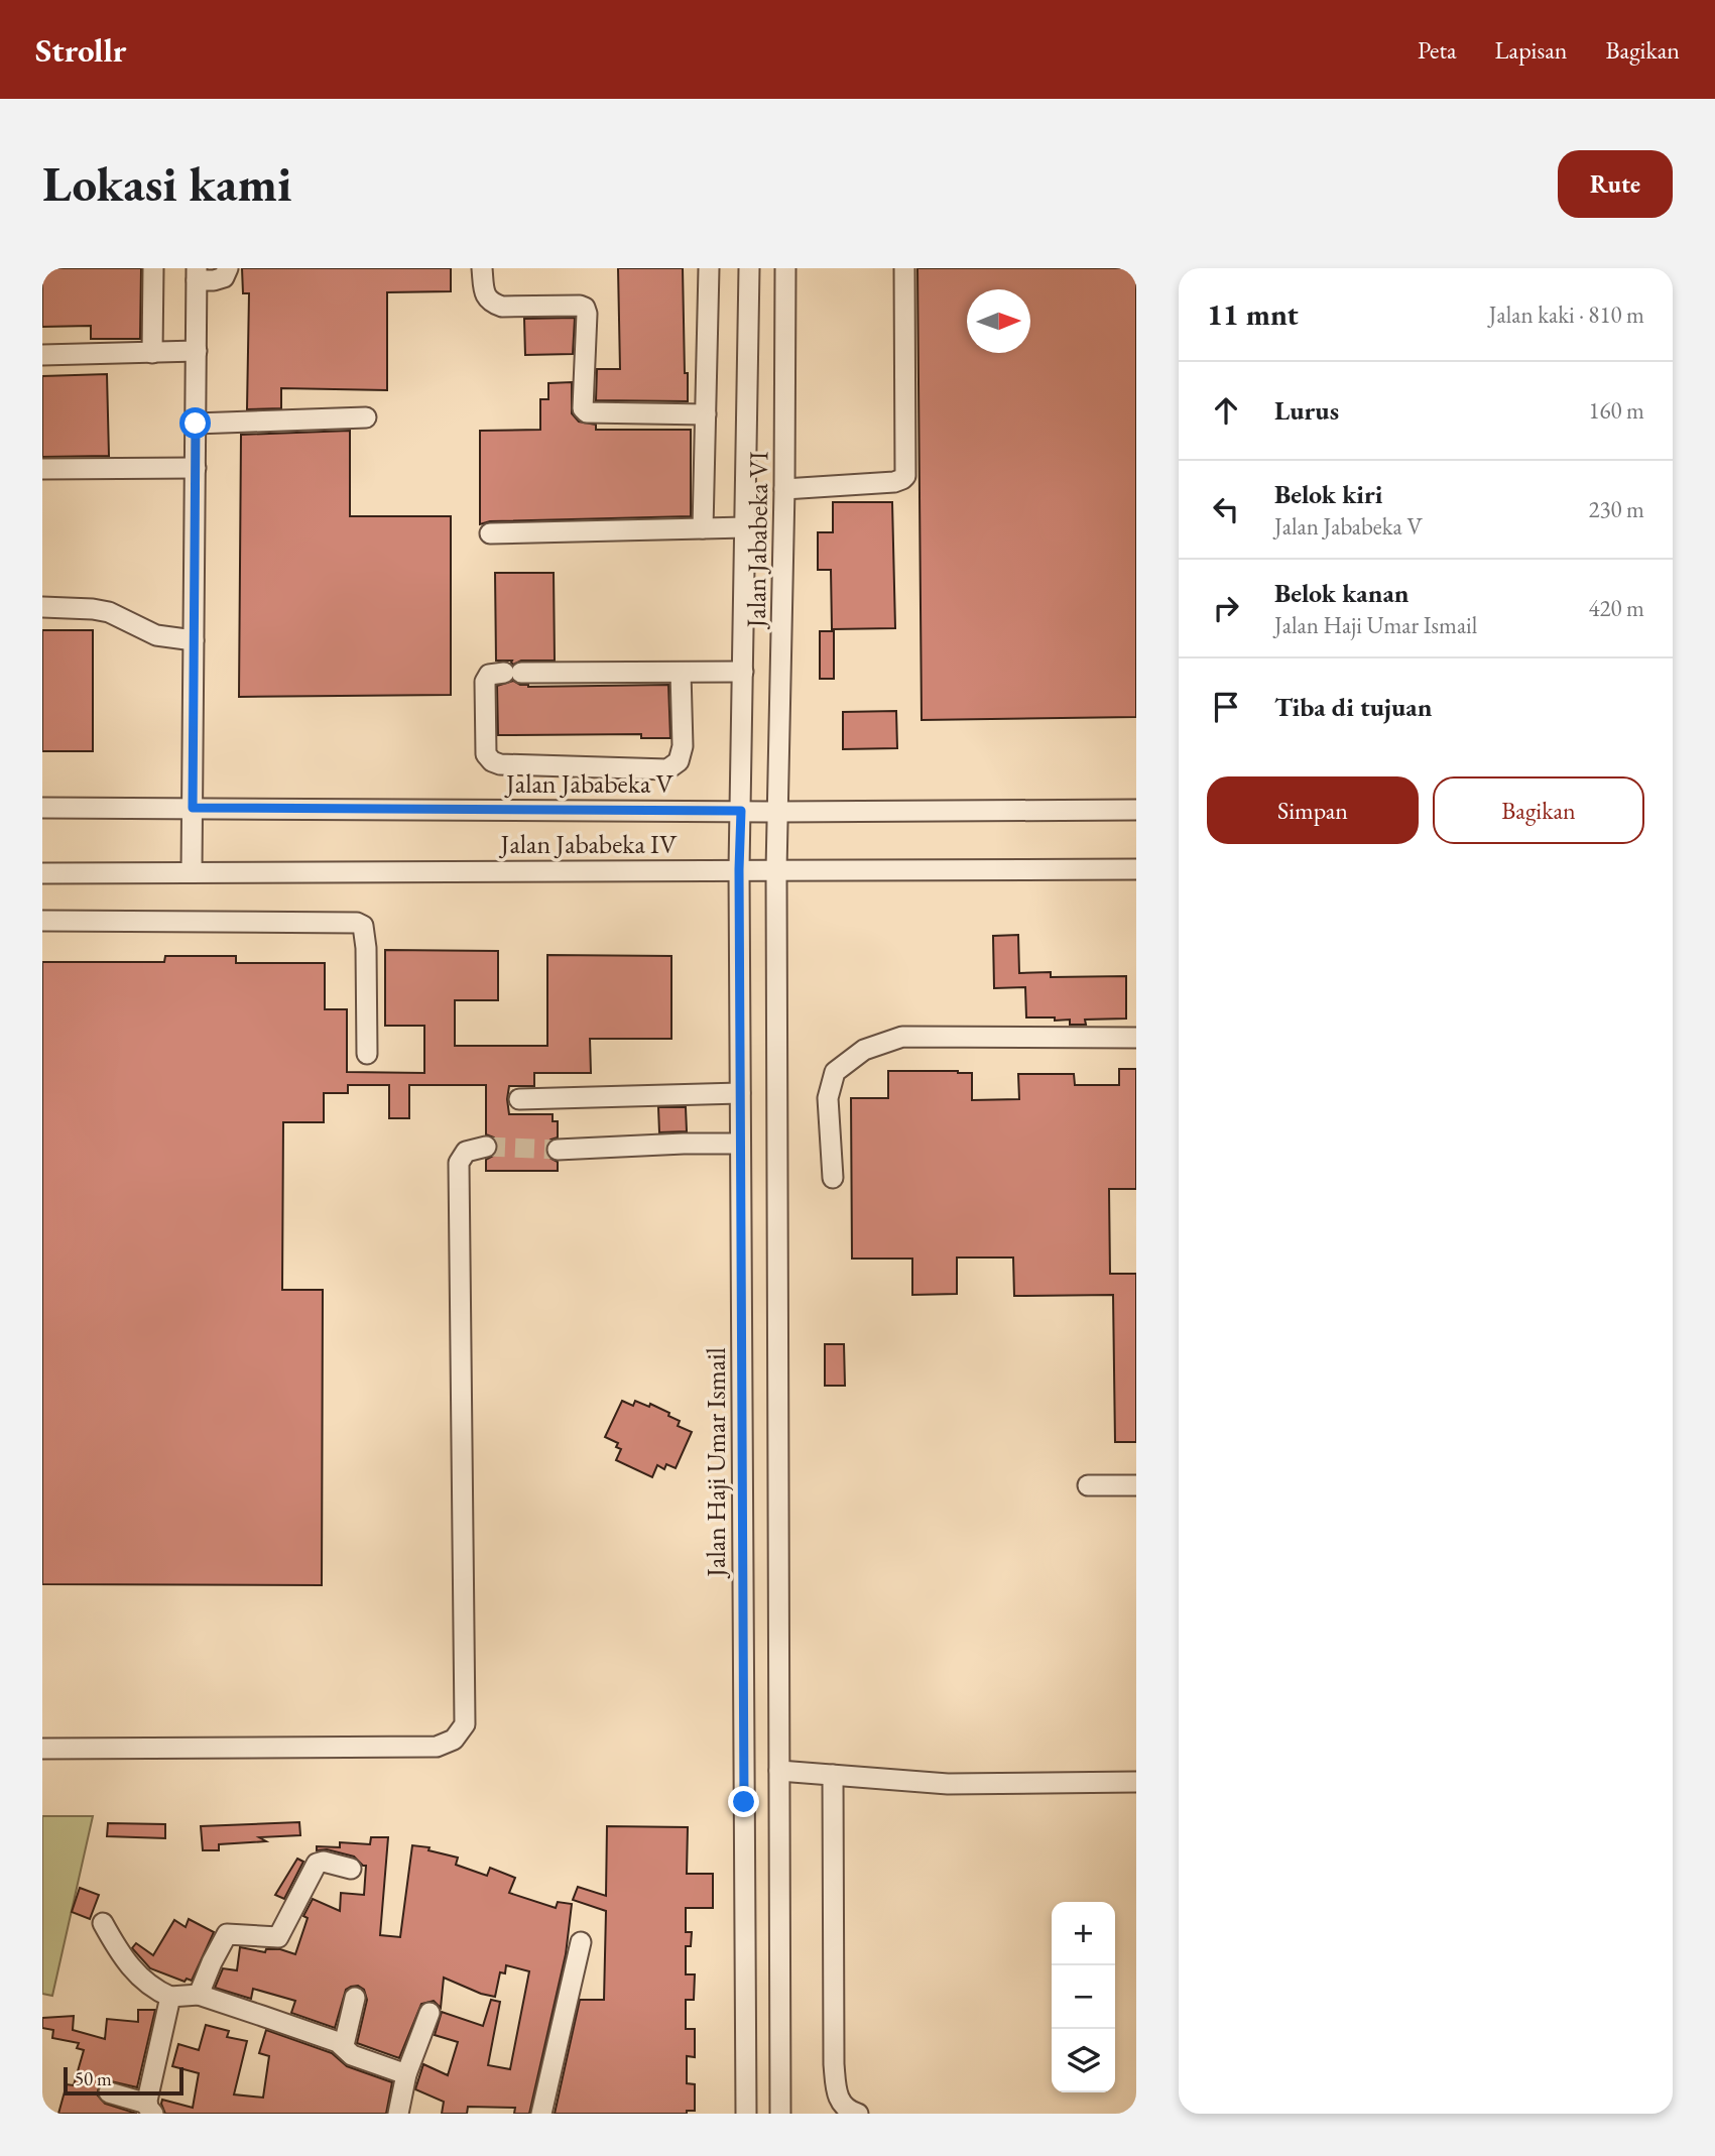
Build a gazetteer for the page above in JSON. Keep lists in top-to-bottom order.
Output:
{
  "streets": {
    "street": [
      "Jalan Jababeka VI",
      "Jalan Jababeka V",
      "Jalan Jababeka IV",
      "Jalan Haji Umar Ismail"
    ]
  },
  "crossings": [
    ["Jalan Jababeka VI", "Jalan Jababeka V"],
    ["Jalan Jababeka VI", "Jalan Haji Umar Ismail"],
    ["Jalan Jababeka V", "Jalan Haji Umar Ismail"],
    ["Jalan Jababeka IV", "Jalan Haji Umar Ismail"]
  ],
  "scale_bar": "50 m",
  "north": "right",
  "page": {
    "header": "Strollr",
    "nav": ["Peta", "Lapisan", "Bagikan"],
    "buttons": [
      "Rute",
      ["Simpan", "Bagikan"]
    ],
    "title": "Lokasi kami",
    "heading": ["11 mnt", "Jalan kaki · 810 m"],
    "list": [
      ["Lurus", "160 m"],
      ["Belok kiri", "Jalan Jababeka V", "230 m"],
      ["Belok kanan", "Jalan Haji Umar Ismail", "420 m"],
      "Tiba di tujuan"
    ],
    "map_buttons": ["+", "−"],
    "scale": "50 m"
  }
}
